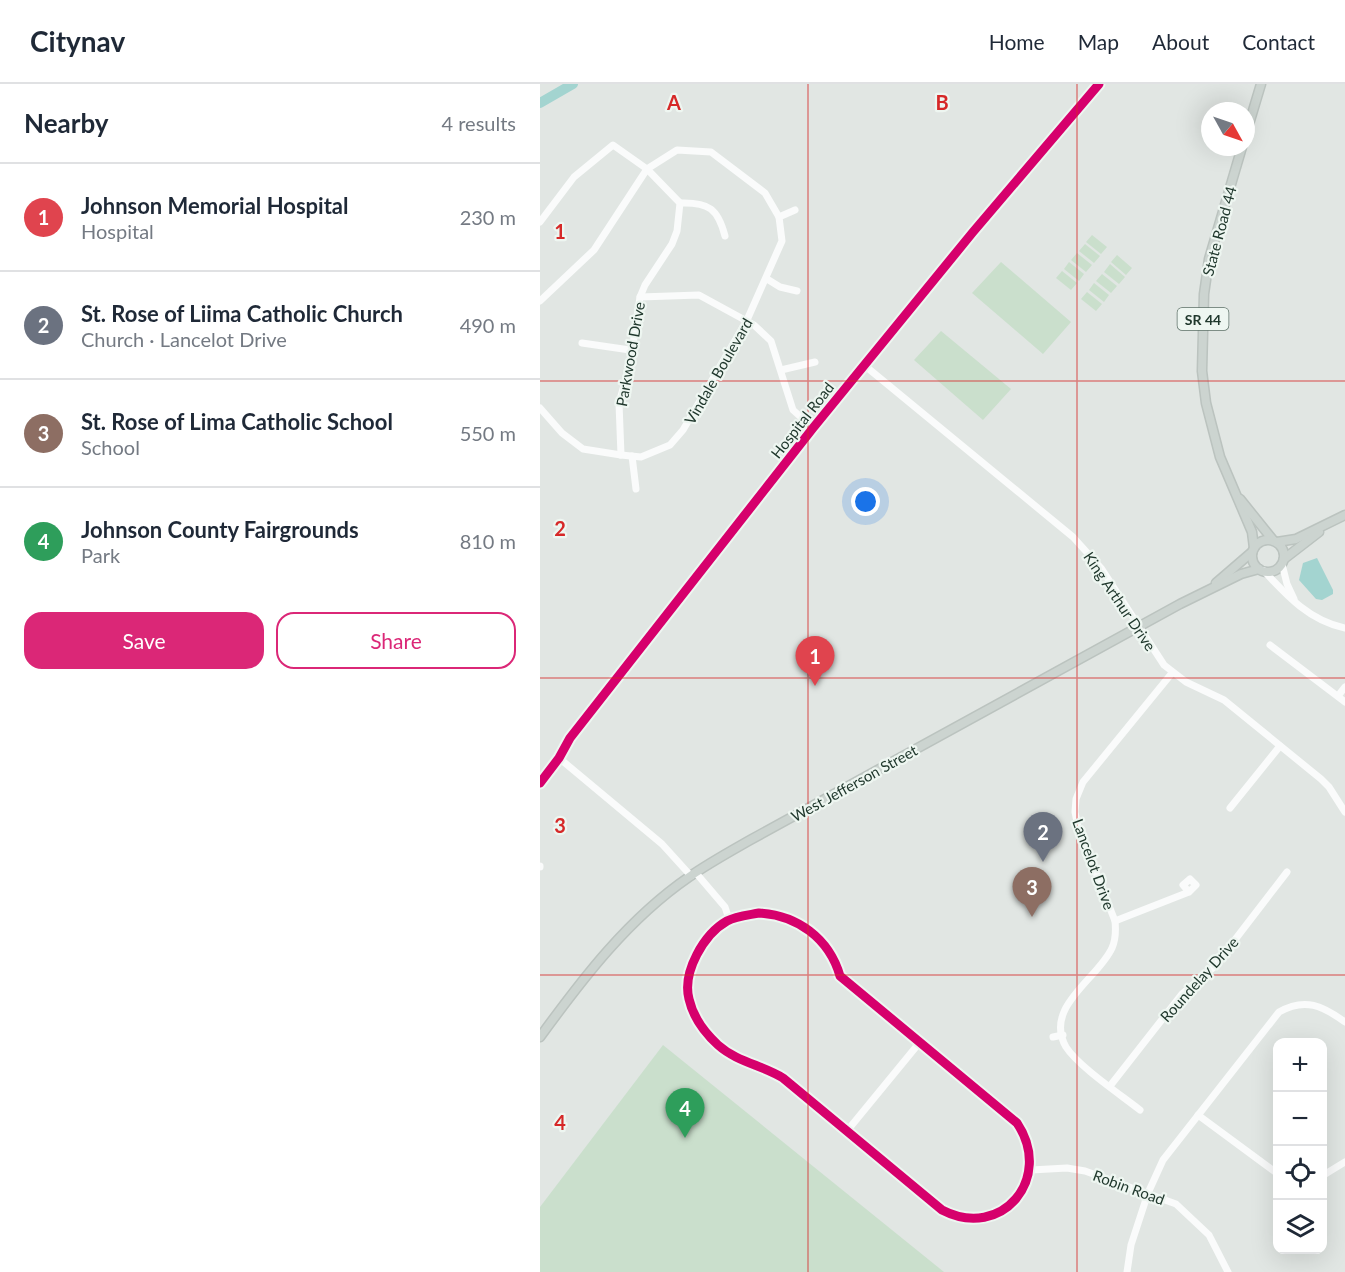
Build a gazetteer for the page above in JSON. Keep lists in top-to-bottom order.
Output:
{
  "streets": {
    "main road": ["State Road 44", "SR 44", "West Jefferson Street"],
    "street": [
      "Parkwood Drive",
      "Vindale Boulevard",
      "Hospital Road",
      "King Arthur Drive",
      "Lancelot Drive",
      "Roundelay Drive",
      "Robin Road"
    ]
  },
  "crossings": [
    ["State Road 44", "West Jefferson Street"],
    ["Parkwood Drive", "Vindale Boulevard"],
    ["Hospital Road", "King Arthur Drive"],
    ["King Arthur Drive", "West Jefferson Street"],
    ["King Arthur Drive", "Lancelot Drive"]
  ],
  "north": "bottom right",
  "page": {
    "header": "Citynav",
    "nav": [
      "Home",
      "Map",
      "About",
      "Contact"
    ],
    "heading": ["Nearby", "4 results"],
    "list": [
      {
        "mark": "1",
        "name": "Johnson Memorial Hospital",
        "note": "Hospital",
        "value": "230 m"
      },
      {
        "mark": "2",
        "name": "St. Rose of Liima Catholic Church",
        "note": "Church · Lancelot Drive",
        "value": "490 m"
      },
      {
        "mark": "3",
        "name": "St. Rose of Lima Catholic School",
        "note": "School",
        "value": "550 m"
      },
      {
        "mark": "4",
        "name": "Johnson County Fairgrounds",
        "note": "Park",
        "value": "810 m"
      }
    ],
    "buttons": ["Save", "Share"],
    "pins": [
      "1",
      "2",
      "3",
      "4"
    ],
    "map_buttons": ["+", "−"]
  },
  "grid": {
    "columns": ["A", "B"],
    "rows": [
      "1",
      "2",
      "3",
      "4"
    ]
  }
}
